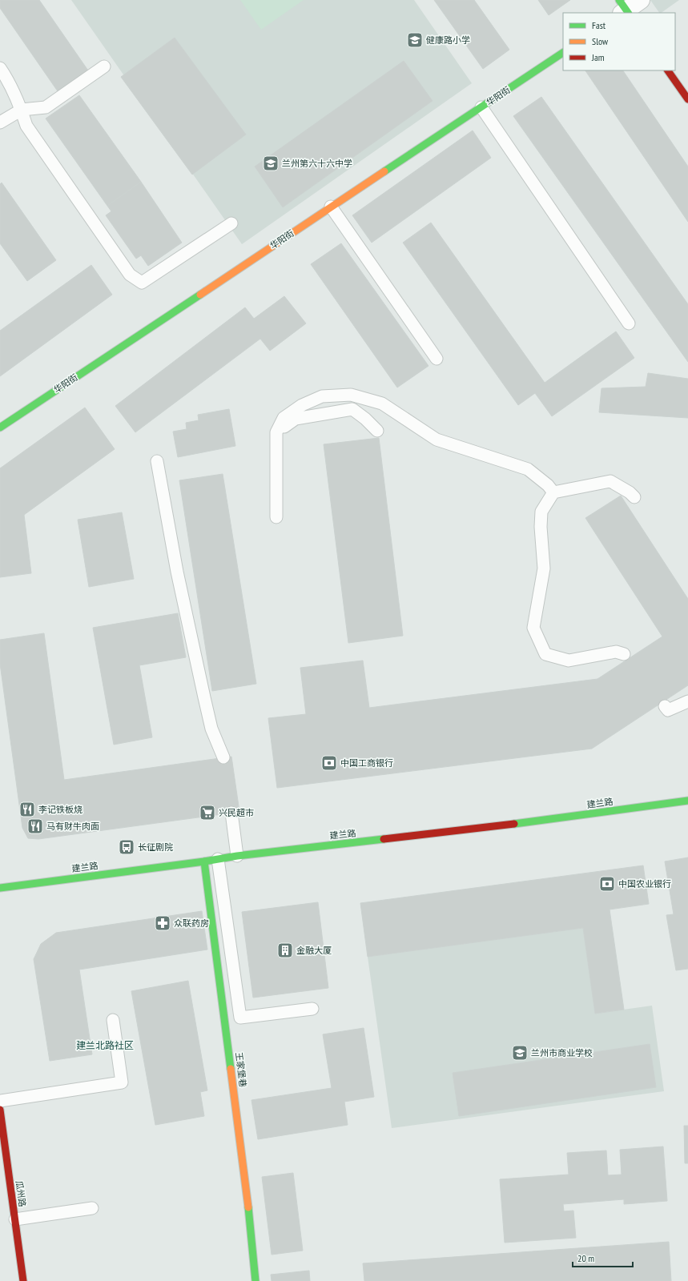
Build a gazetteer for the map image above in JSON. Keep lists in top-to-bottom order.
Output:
{
  "streets": {
    "street": [
      "华阳街",
      "建兰路",
      "王家堡巷",
      "瓜州路"
    ]
  },
  "crossings": [
    ["建兰路", "王家堡巷"]
  ],
  "districts": ["建兰北路社区"],
  "places": {
    "school or university": ["健康路小学", "兰州第六十六中学", "兰州市商业学校"],
    "bank": ["中国工商银行", "中国农业银行"],
    "restaurant": ["李记铁板烧", "马有财牛肉面"],
    "supermarket": ["兴民超市"],
    "bus stop": ["长征剧院"],
    "pharmacy": ["众联药房"],
    "building": ["金融大厦"]
  },
  "legend": ["Fast", "Slow", "Jam"],
  "scale_bar": "20 m"
}
